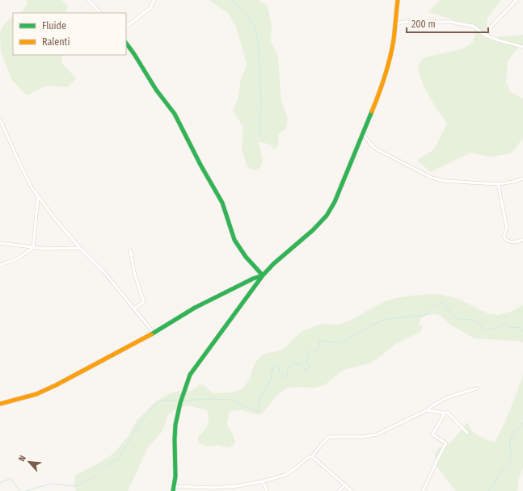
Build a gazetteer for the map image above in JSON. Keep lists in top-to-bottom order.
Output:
{
  "legend": ["Fluide", "Ralenti"],
  "scale_bar": "200 m",
  "north": "top left"
}
